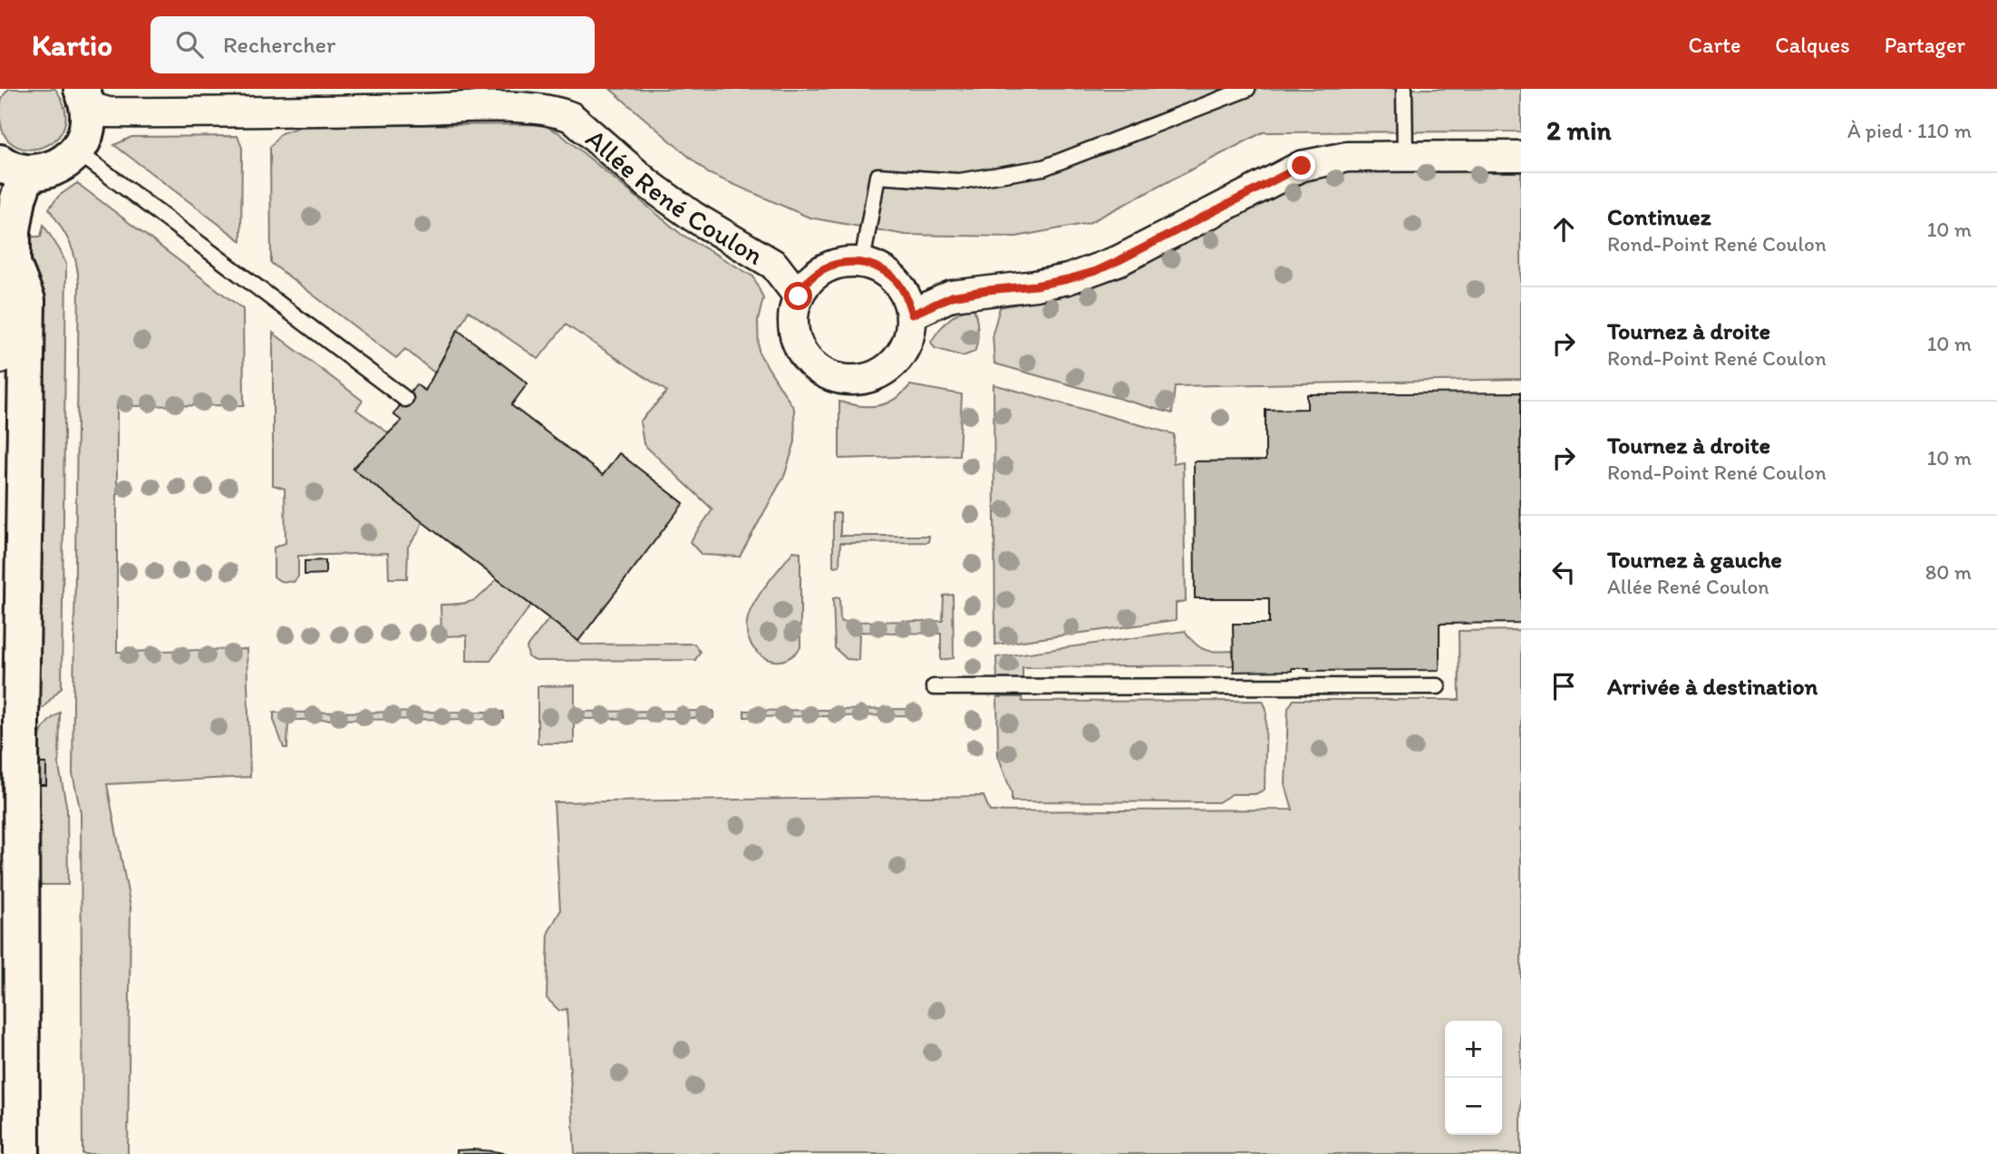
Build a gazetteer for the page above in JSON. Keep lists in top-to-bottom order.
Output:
{
  "streets": {
    "street": ["Allée René Coulon"]
  },
  "page": {
    "header": "Kartio",
    "search": "Rechercher",
    "nav": ["Carte", "Calques", "Partager"],
    "heading": ["2 min", "À pied · 110 m"],
    "list": [
      ["Continuez", "Rond-Point René Coulon", "10 m"],
      ["Tournez à droite", "Rond-Point René Coulon", "10 m"],
      ["Tournez à droite", "Rond-Point René Coulon", "10 m"],
      ["Tournez à gauche", "Allée René Coulon", "80 m"],
      "Arrivée à destination"
    ],
    "map_buttons": ["+", "−"]
  }
}
